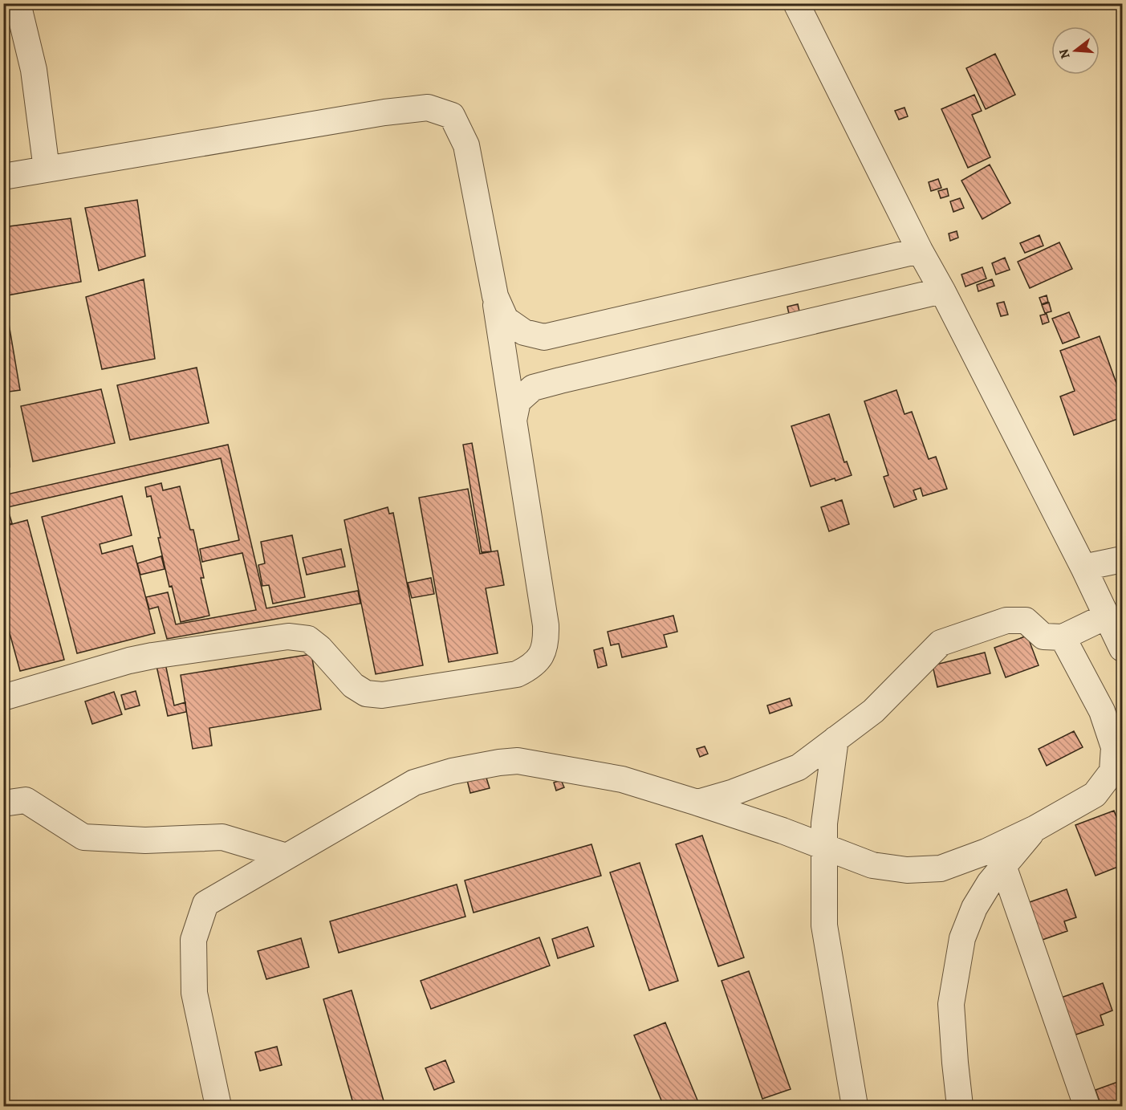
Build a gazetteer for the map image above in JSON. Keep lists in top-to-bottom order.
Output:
{
  "north": "left"
}
